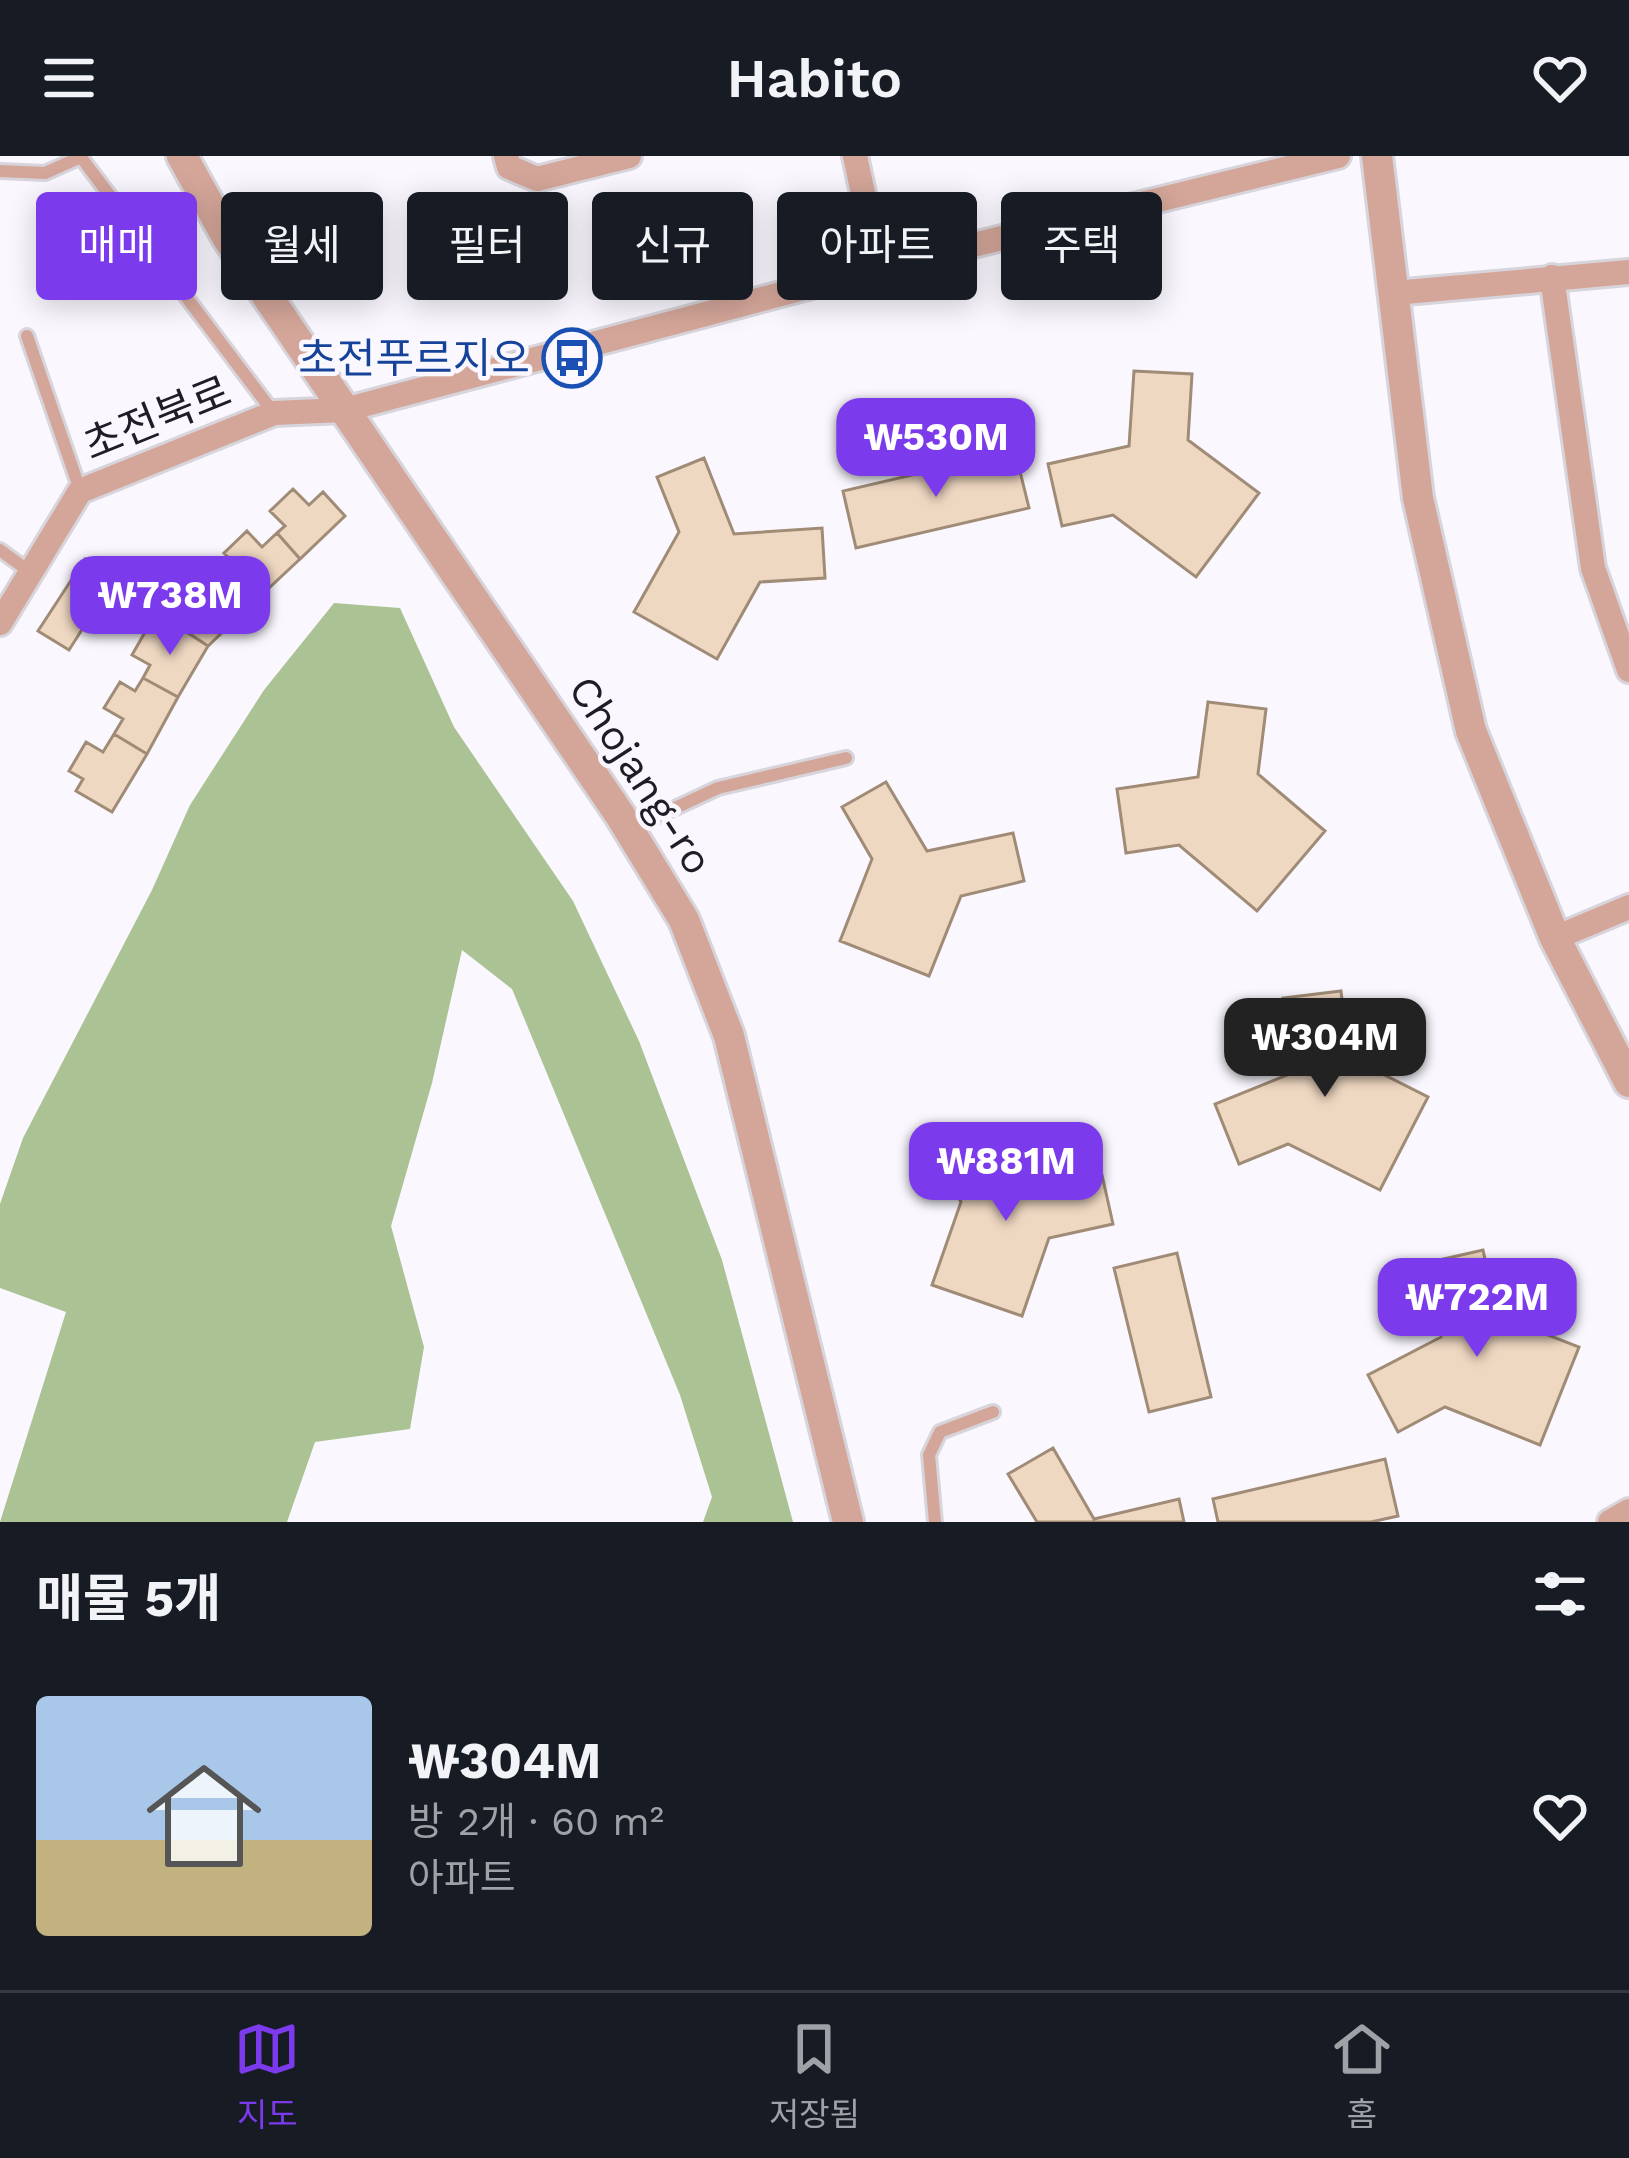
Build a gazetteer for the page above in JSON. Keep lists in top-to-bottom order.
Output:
{
  "streets": {
    "street": ["초전북로", "Chojang-ro"]
  },
  "crossings": [
    ["초전북로", "Chojang-ro"]
  ],
  "places": {
    "bus stop": ["초전푸르지오"]
  },
  "page": {
    "header": "Habito",
    "chip": [
      "매매",
      "월세",
      "필터",
      "신규",
      "아파트",
      "주택"
    ],
    "price": [
      "₩530M",
      "₩738M",
      "₩304M",
      "₩881M",
      "₩722M"
    ],
    "heading": "매물 5개",
    "list": [
      {
        "name": "₩304M",
        "note": "방 2개 · 60 m² · 아파트"
      }
    ],
    "tabs": ["지도", "저장됨", "홈"]
  }
}
